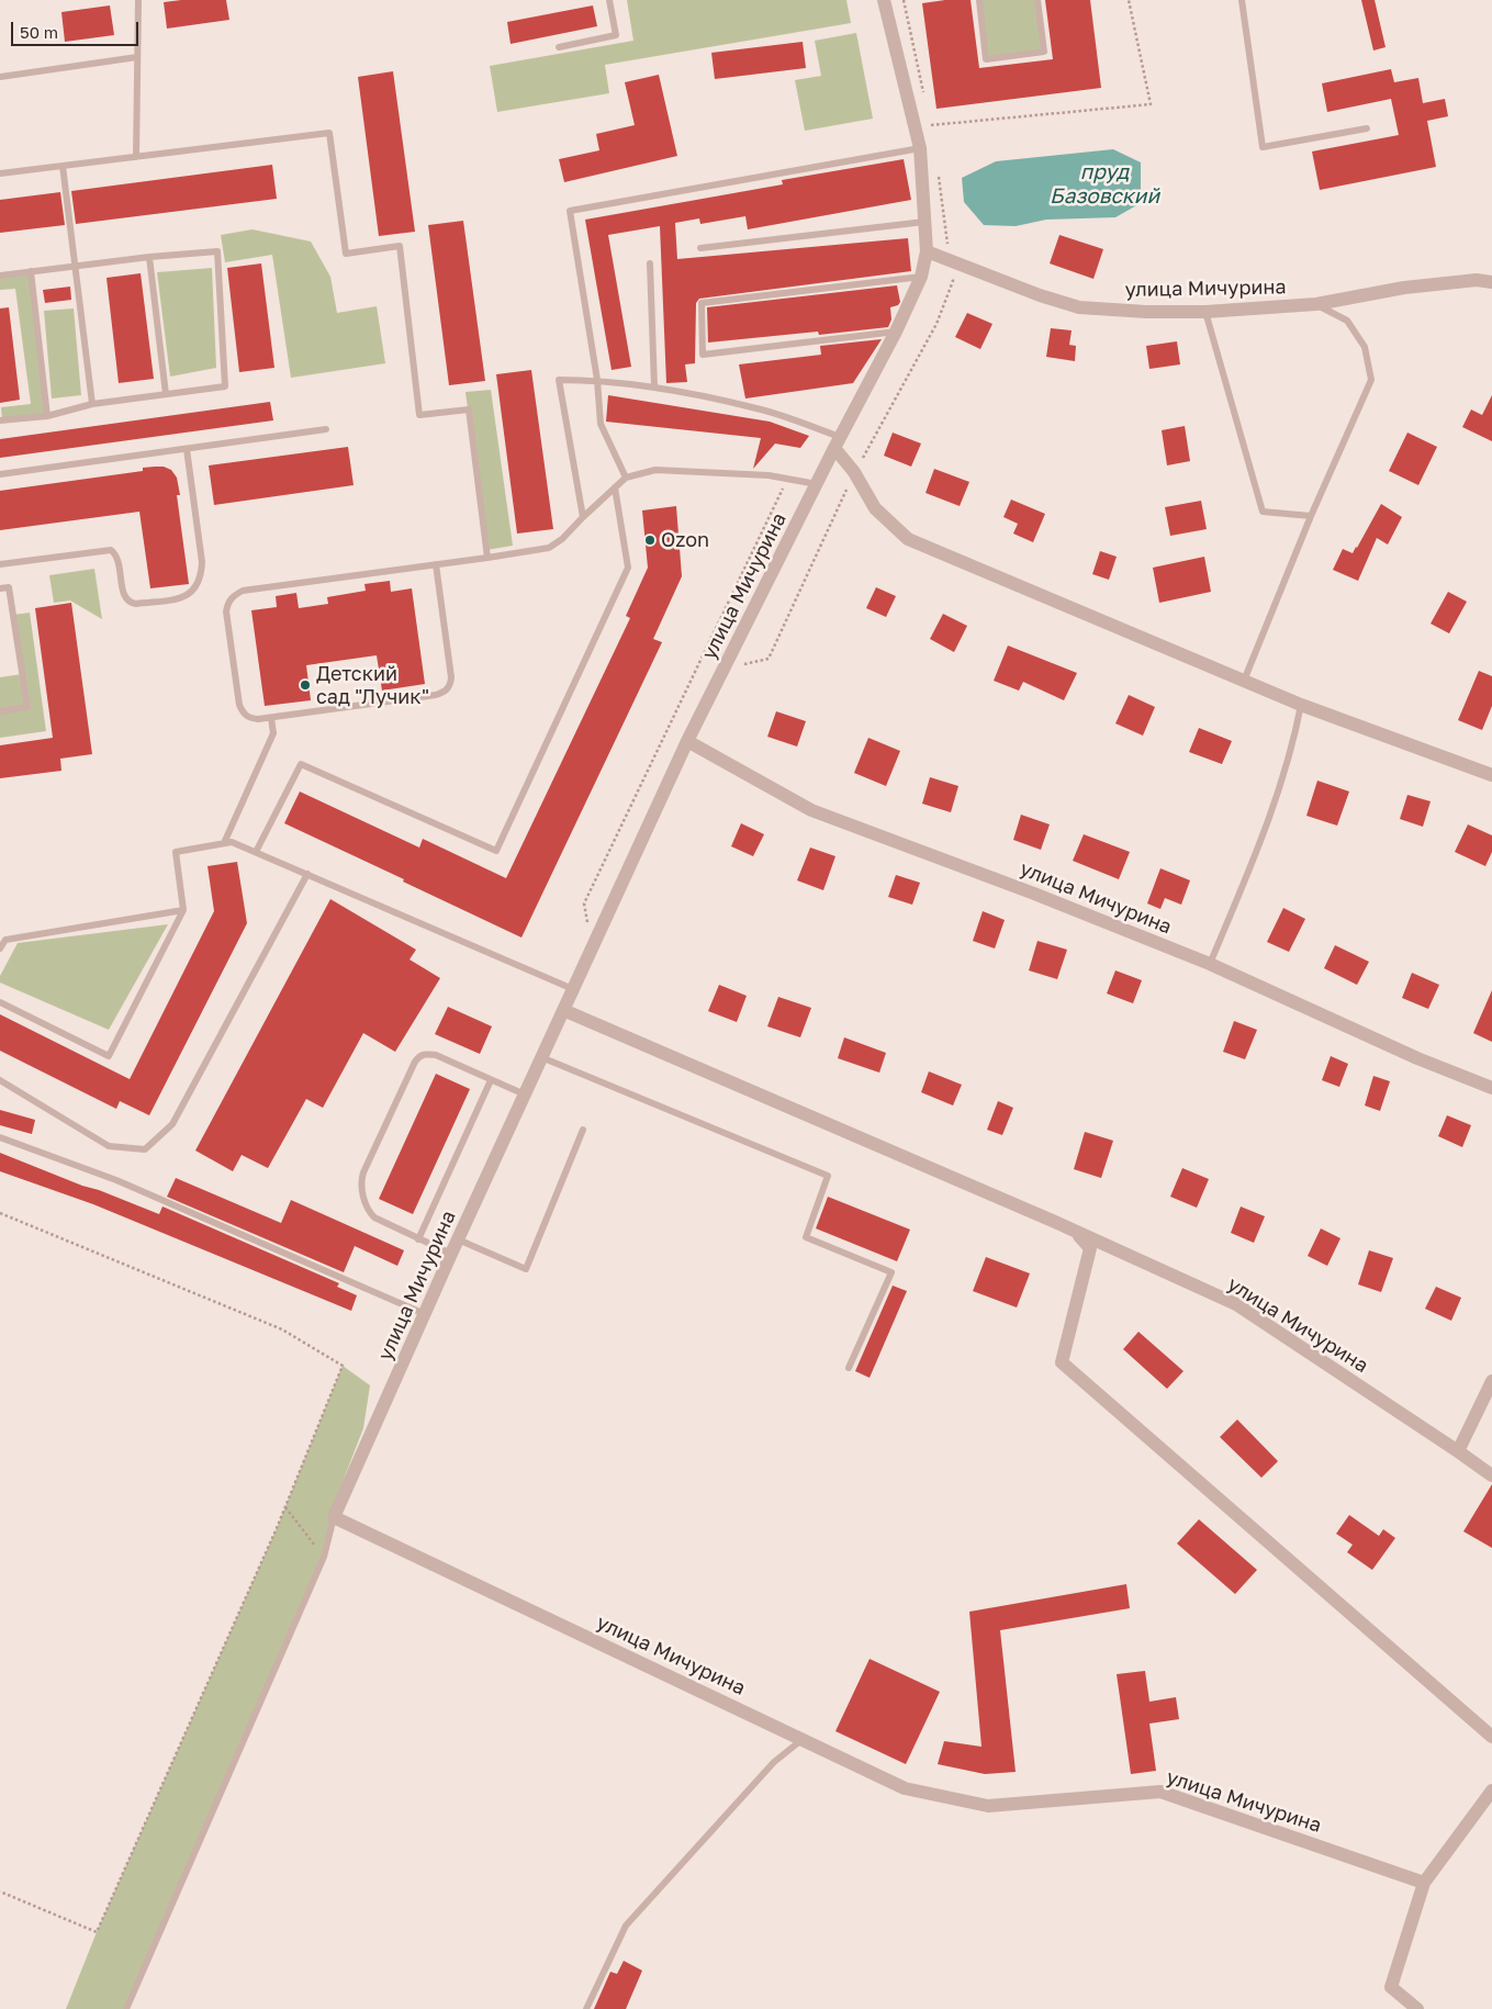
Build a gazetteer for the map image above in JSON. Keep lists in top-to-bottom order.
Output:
{
  "streets": {
    "street": ["улица Мичурина"]
  },
  "water": ["пруд Базовский"],
  "places": ["Ozon", "Детский сад \"Лучик\""],
  "scale_bar": "50 m"
}
